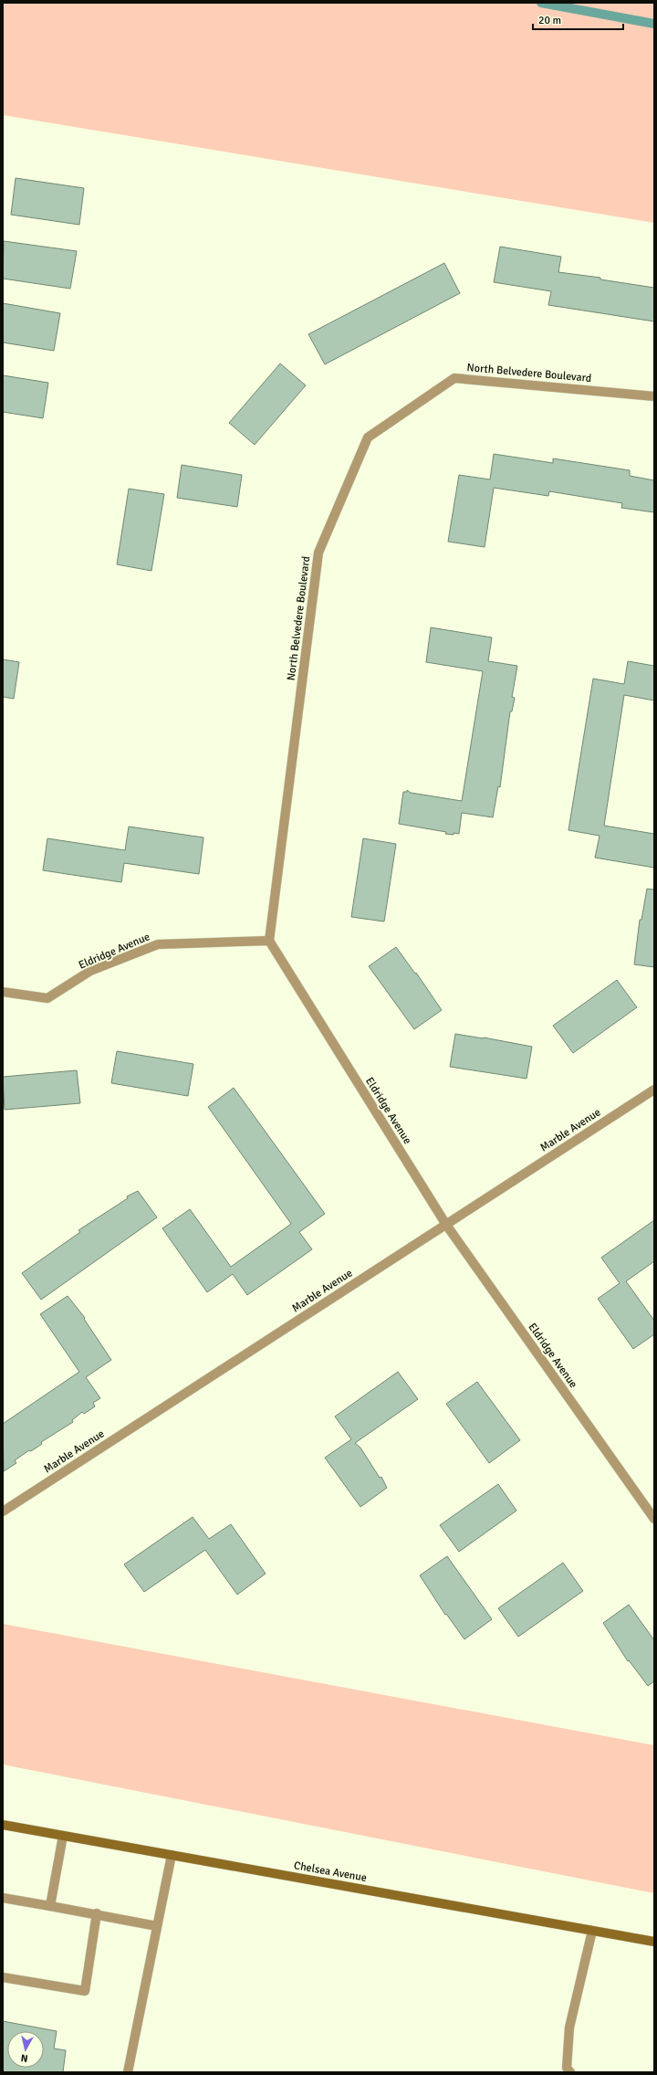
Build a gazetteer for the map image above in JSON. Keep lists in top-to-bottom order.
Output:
{
  "streets": {
    "main road": ["Chelsea Avenue"],
    "street": ["North Belvedere Boulevard", "Eldridge Avenue", "Marble Avenue"]
  },
  "crossings": [
    ["North Belvedere Boulevard", "Eldridge Avenue"],
    ["Eldridge Avenue", "Marble Avenue"]
  ],
  "scale_bar": "20 m",
  "north": "bottom"
}
